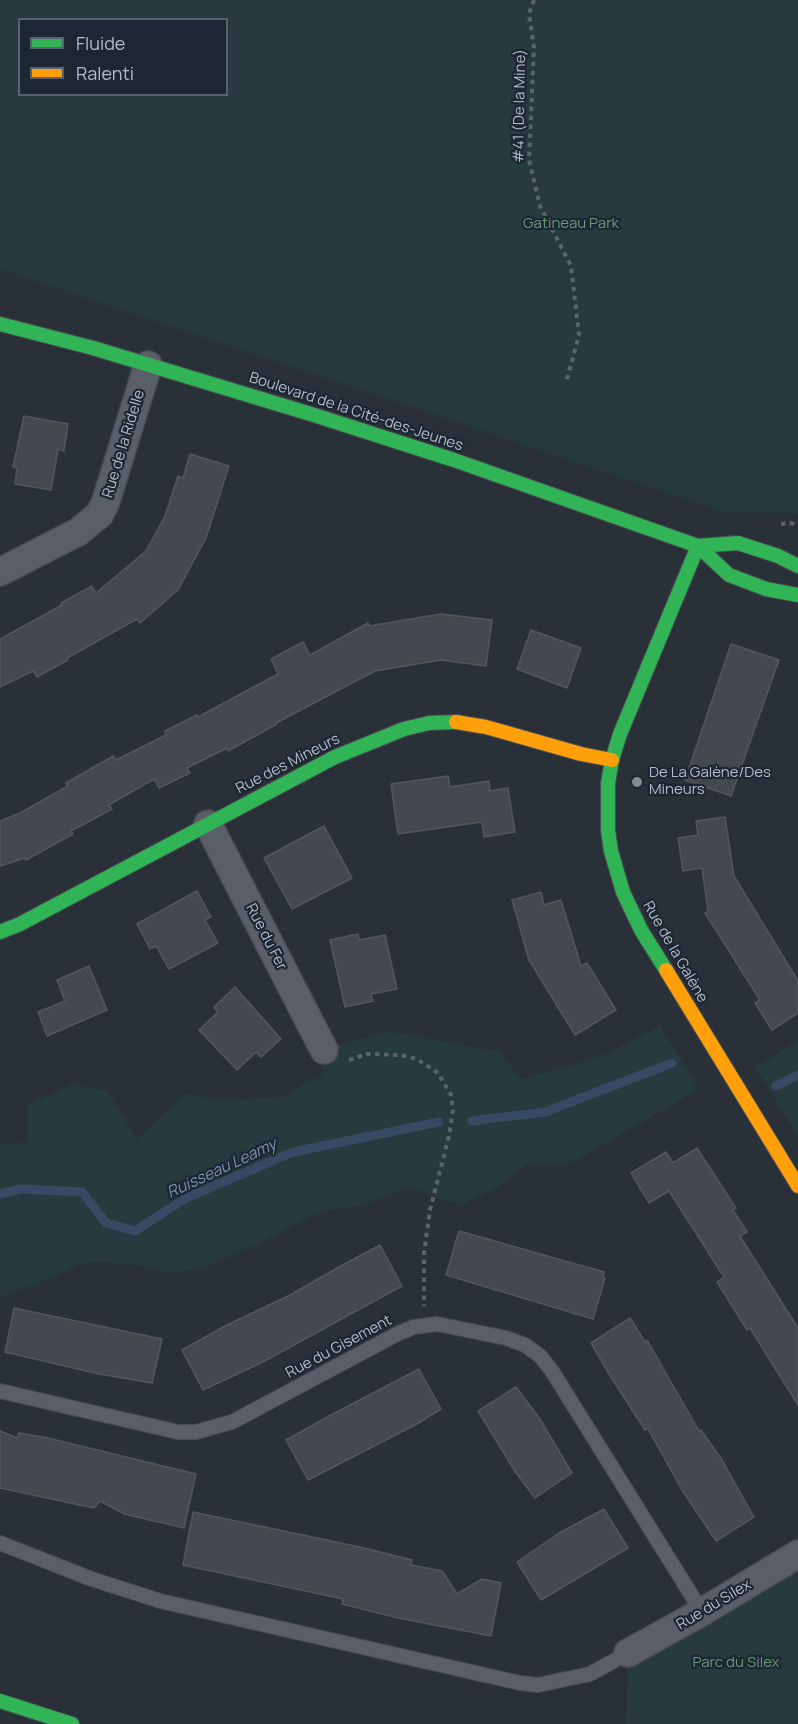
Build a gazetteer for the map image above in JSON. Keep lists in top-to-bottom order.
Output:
{
  "streets": {
    "main road": ["Boulevard de la Cité-des-Jeunes", "Rue des Mineurs", "Rue de la Galène"],
    "street": ["Rue de la Ridelle", "Rue du Fer", "Rue du Silex"],
    "lane": ["Rue du Gisement"],
    "path": ["#41 (De la Mine)"]
  },
  "crossings": [
    ["Boulevard de la Cité-des-Jeunes", "Rue de la Ridelle"],
    ["Boulevard de la Cité-des-Jeunes", "Rue de la Galène"],
    ["Rue des Mineurs", "Rue du Fer"],
    ["Rue des Mineurs", "Rue de la Galène"],
    ["Rue du Gisement", "Rue du Silex"]
  ],
  "water": ["Ruisseau Leamy"],
  "parks": ["Gatineau Park", "Parc du Silex"],
  "places": ["De La Galène/Des Mineurs"],
  "legend": ["Fluide", "Ralenti"]
}
